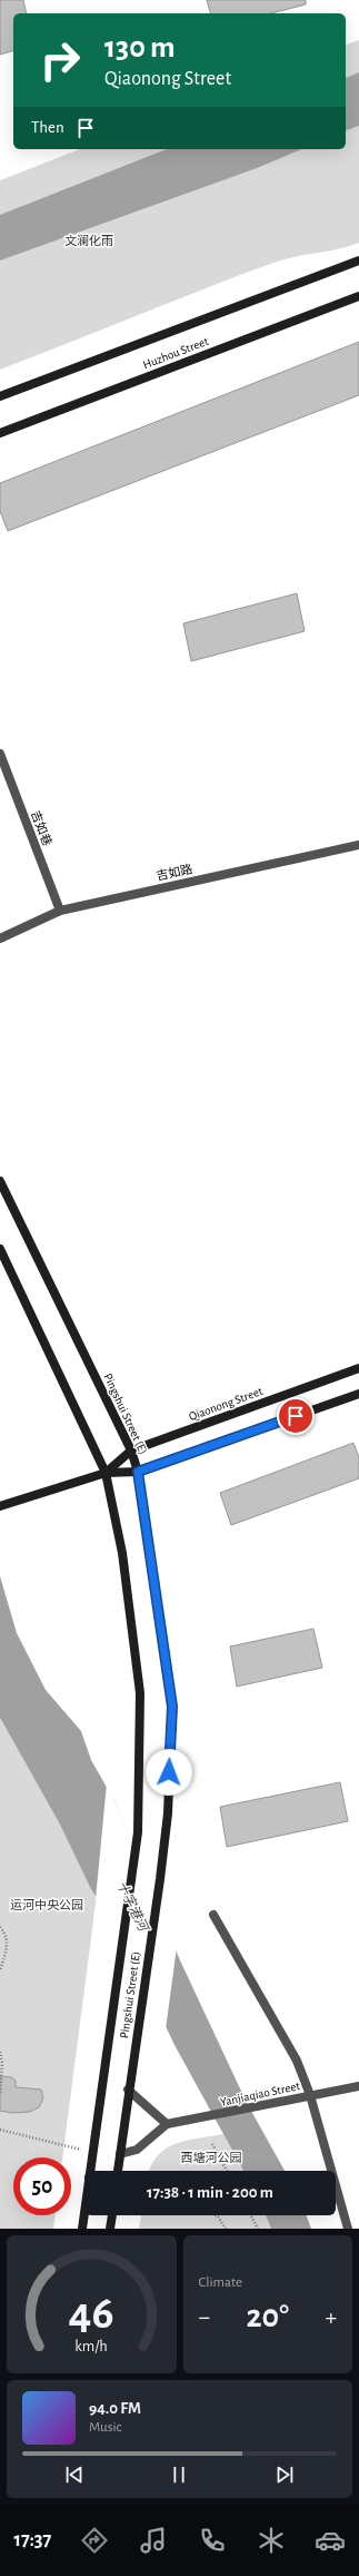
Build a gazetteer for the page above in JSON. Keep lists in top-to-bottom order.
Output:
{
  "streets": {
    "main road": ["Huzhou Street", "Qiaonong Street", "Pingshui Street (E)"],
    "street": ["吉如巷", "吉如路", "Yanjiaqiao Street"]
  },
  "crossings": [
    ["吉如巷", "吉如路"],
    ["Qiaonong Street", "Pingshui Street (E)"]
  ],
  "water": ["十字港河"],
  "parks": ["文澜化雨", "运河中央公园", "西塘河公园"],
  "page": {
    "turn": ["130 m", "Qiaonong Street"],
    "then": "Then",
    "limit": "50",
    "trip": "17:38 · 1 min · 200 m",
    "tile": "Climate",
    "heat": ["−", "20°", "+"],
    "song": ["94.0 FM", "Music"],
    "tabs": "17:37",
    "gauge": ["46", "km/h"]
  }
}
